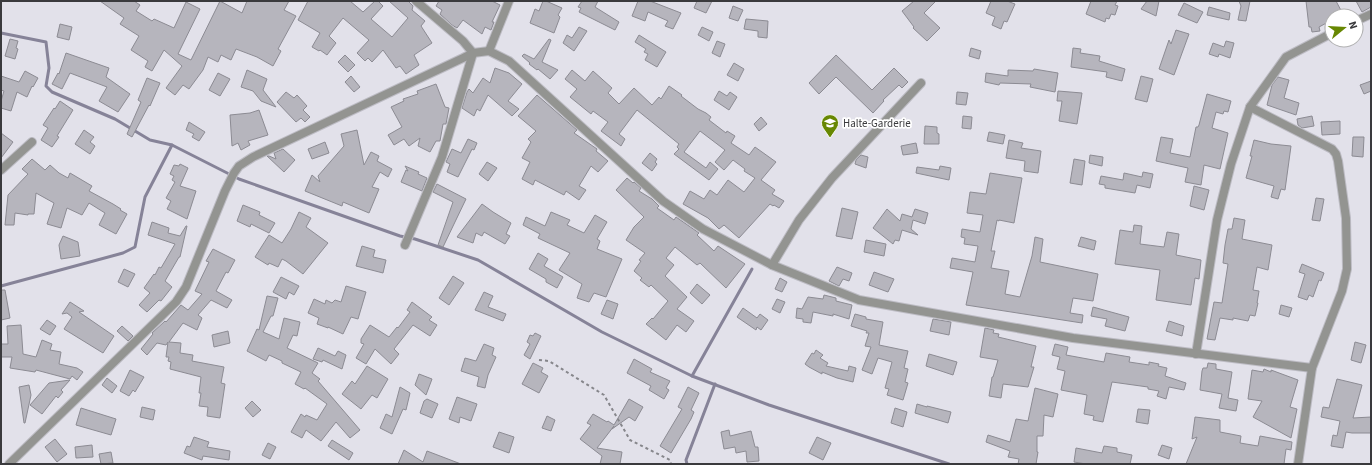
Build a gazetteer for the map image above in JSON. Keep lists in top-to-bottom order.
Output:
{
  "places": {
    "school or university": ["Halte-Garderie"]
  },
  "north": "right"
}
